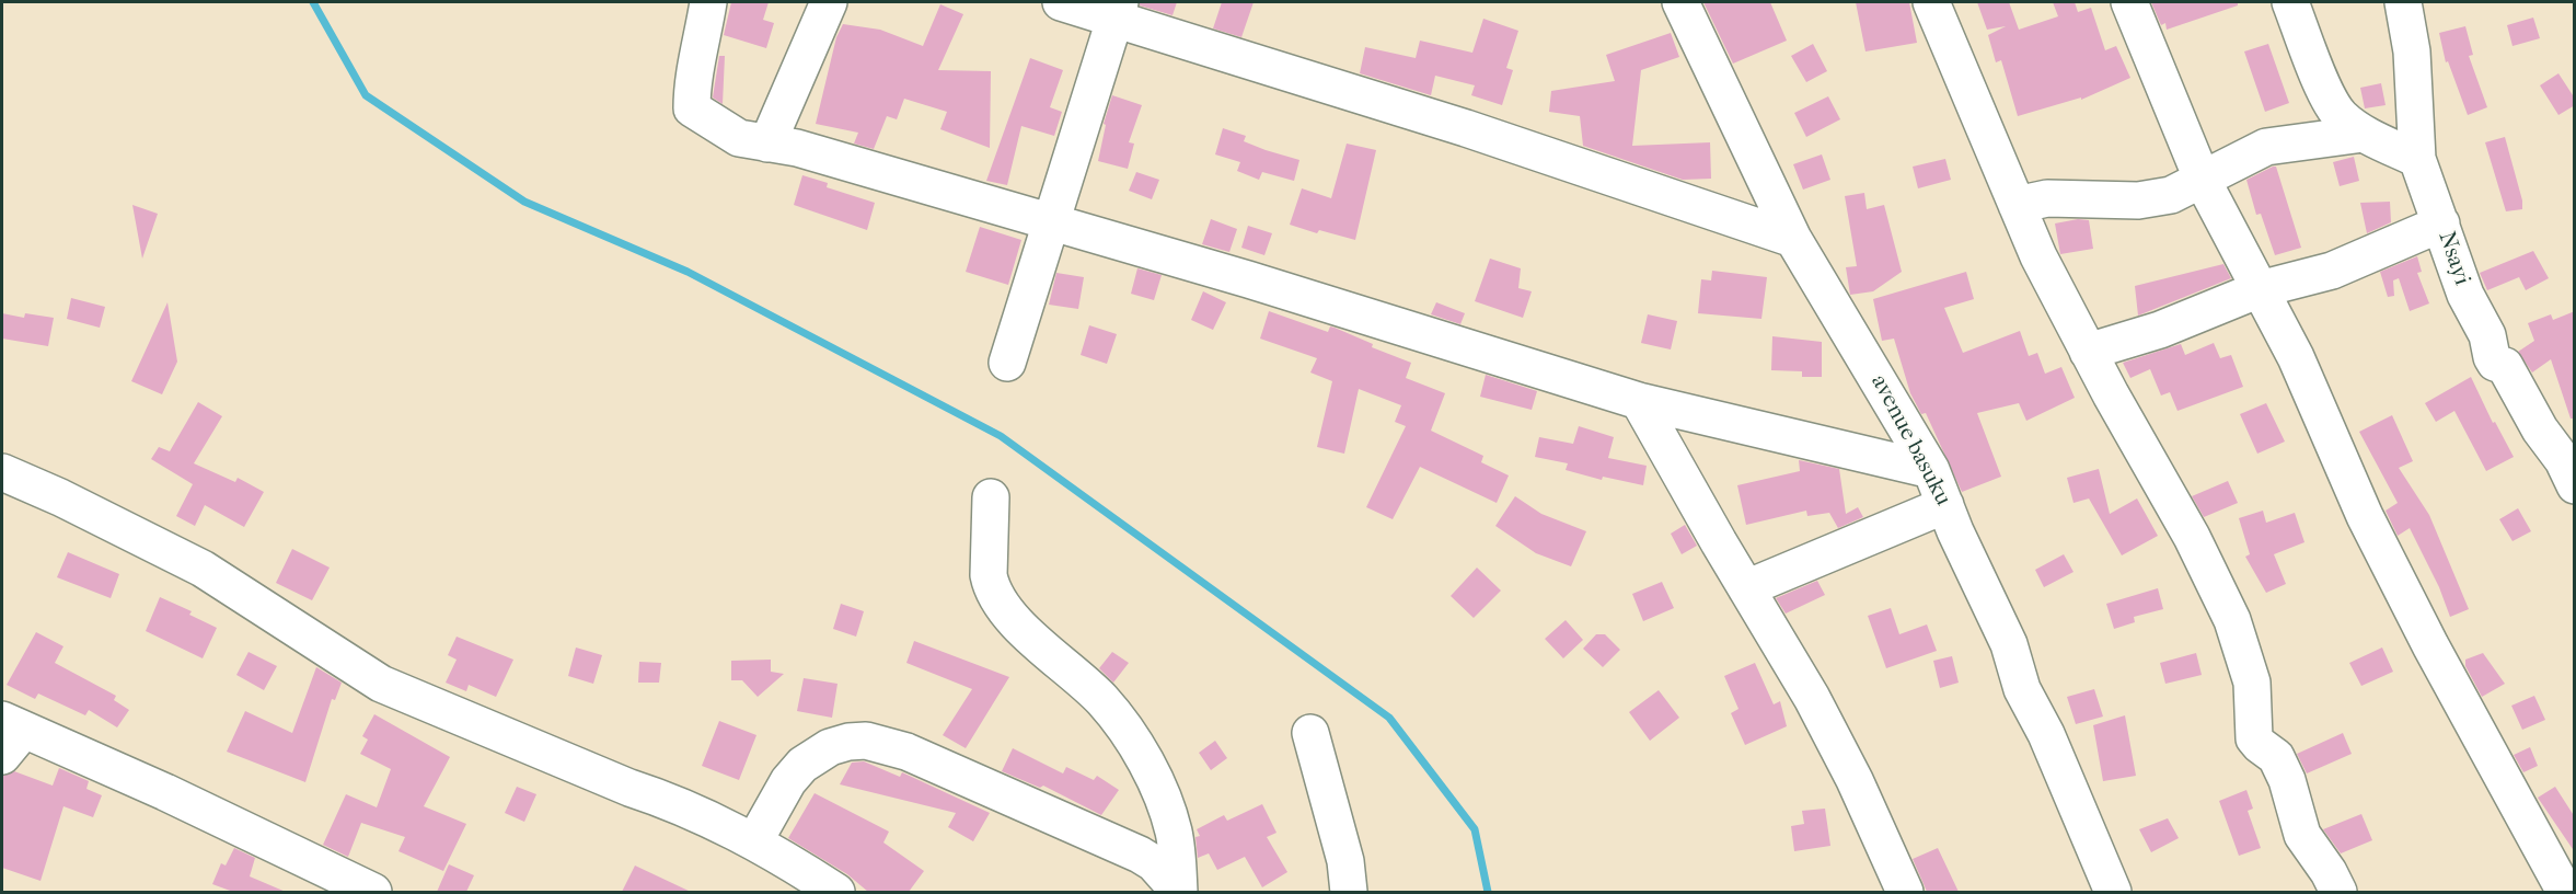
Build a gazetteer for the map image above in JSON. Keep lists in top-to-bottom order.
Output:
{
  "streets": {
    "street": ["Nsayi", "avenue basuku"]
  }
}
